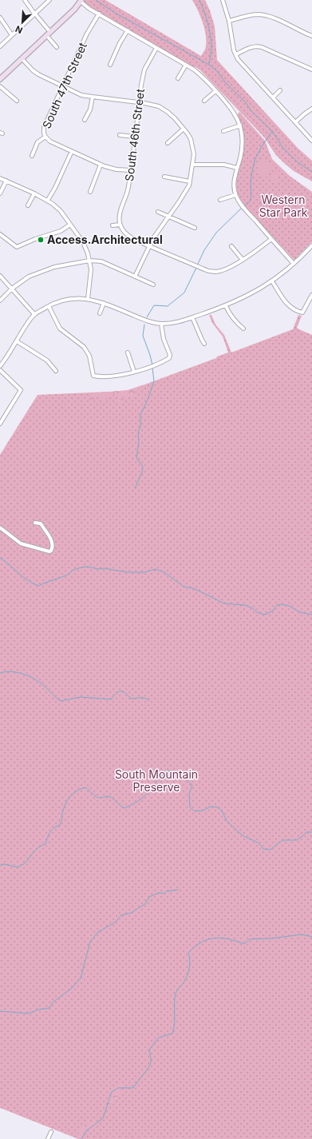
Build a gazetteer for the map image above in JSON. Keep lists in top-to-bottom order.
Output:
{
  "streets": {
    "street": ["South 47th Street", "South 46th Street"]
  },
  "parks": ["Western Star Park", "South Mountain Preserve"],
  "places": ["Access.Architectural"],
  "north": "bottom left"
}
